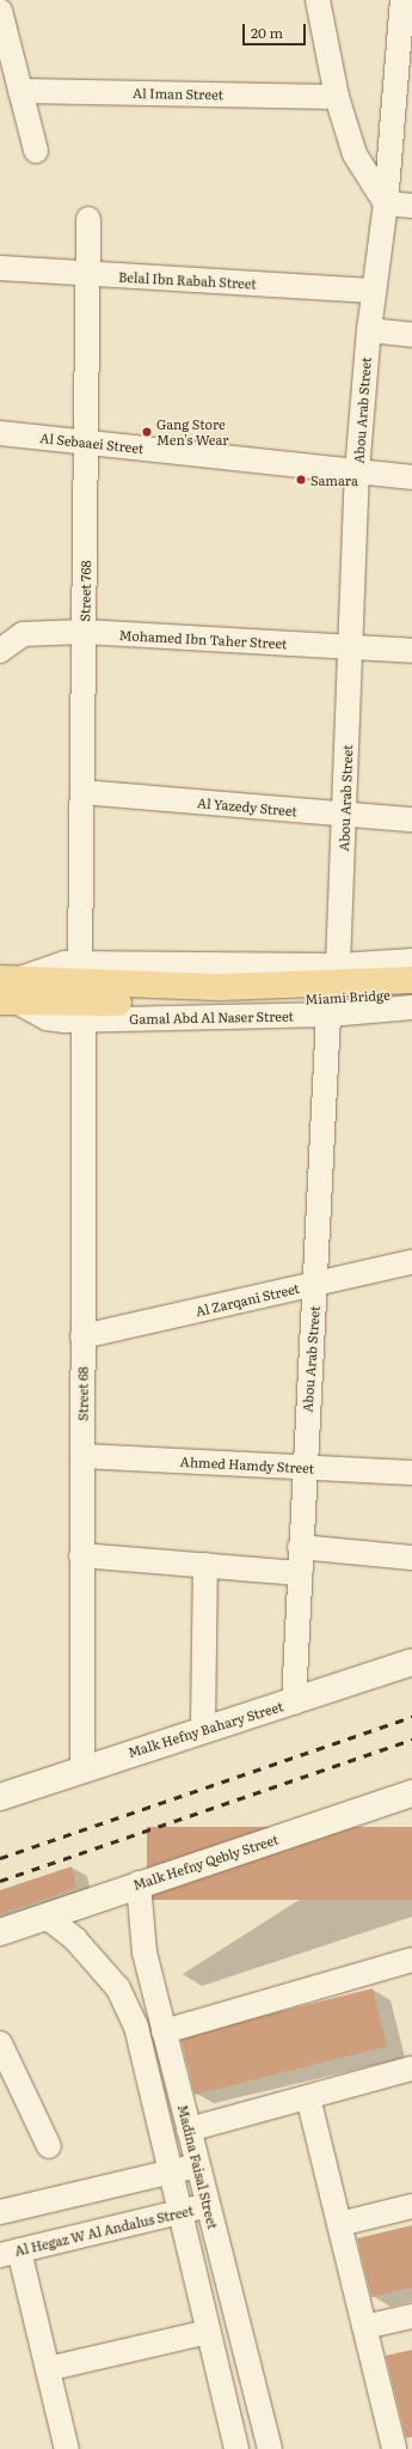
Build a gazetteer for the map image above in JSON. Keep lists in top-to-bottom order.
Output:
{
  "streets": {
    "main road": ["Miami Bridge", "Gamal Abd Al Naser Street"],
    "street": [
      "Al Iman Street",
      "Belal Ibn Rabah Street",
      "Abou Arab Street",
      "Al Sebaaei Street",
      "Street 768",
      "Mohamed Ibn Taher Street",
      "Al Yazedy Street",
      "Al Zarqani Street",
      "Street 68",
      "Ahmed Hamdy Street",
      "Malk Hefny Bahary Street",
      "Malk Hefny Qebly Street",
      "Madina Faisal Street",
      "Al Hegaz W Al Andalus Street"
    ]
  },
  "crossings": [
    ["Belal Ibn Rabah Street", "Abou Arab Street"],
    ["Belal Ibn Rabah Street", "Street 768"],
    ["Abou Arab Street", "Al Sebaaei Street"],
    ["Abou Arab Street", "Mohamed Ibn Taher Street"],
    ["Abou Arab Street", "Al Yazedy Street"],
    ["Abou Arab Street", "Gamal Abd Al Naser Street"],
    ["Abou Arab Street", "Al Zarqani Street"],
    ["Abou Arab Street", "Ahmed Hamdy Street"],
    ["Abou Arab Street", "Malk Hefny Bahary Street"],
    ["Al Sebaaei Street", "Street 768"],
    ["Street 768", "Mohamed Ibn Taher Street"],
    ["Street 768", "Al Yazedy Street"],
    ["Street 768", "Miami Bridge"],
    ["Street 768", "Gamal Abd Al Naser Street"],
    ["Street 768", "Street 68"],
    ["Miami Bridge", "Gamal Abd Al Naser Street"],
    ["Miami Bridge", "Street 68"],
    ["Gamal Abd Al Naser Street", "Street 68"],
    ["Al Zarqani Street", "Street 68"],
    ["Street 68", "Ahmed Hamdy Street"],
    ["Street 68", "Malk Hefny Bahary Street"],
    ["Malk Hefny Qebly Street", "Madina Faisal Street"],
    ["Madina Faisal Street", "Al Hegaz W Al Andalus Street"]
  ],
  "places": ["Gang Store Men's Wear", "Samara"],
  "scale_bar": "20 m"
}
